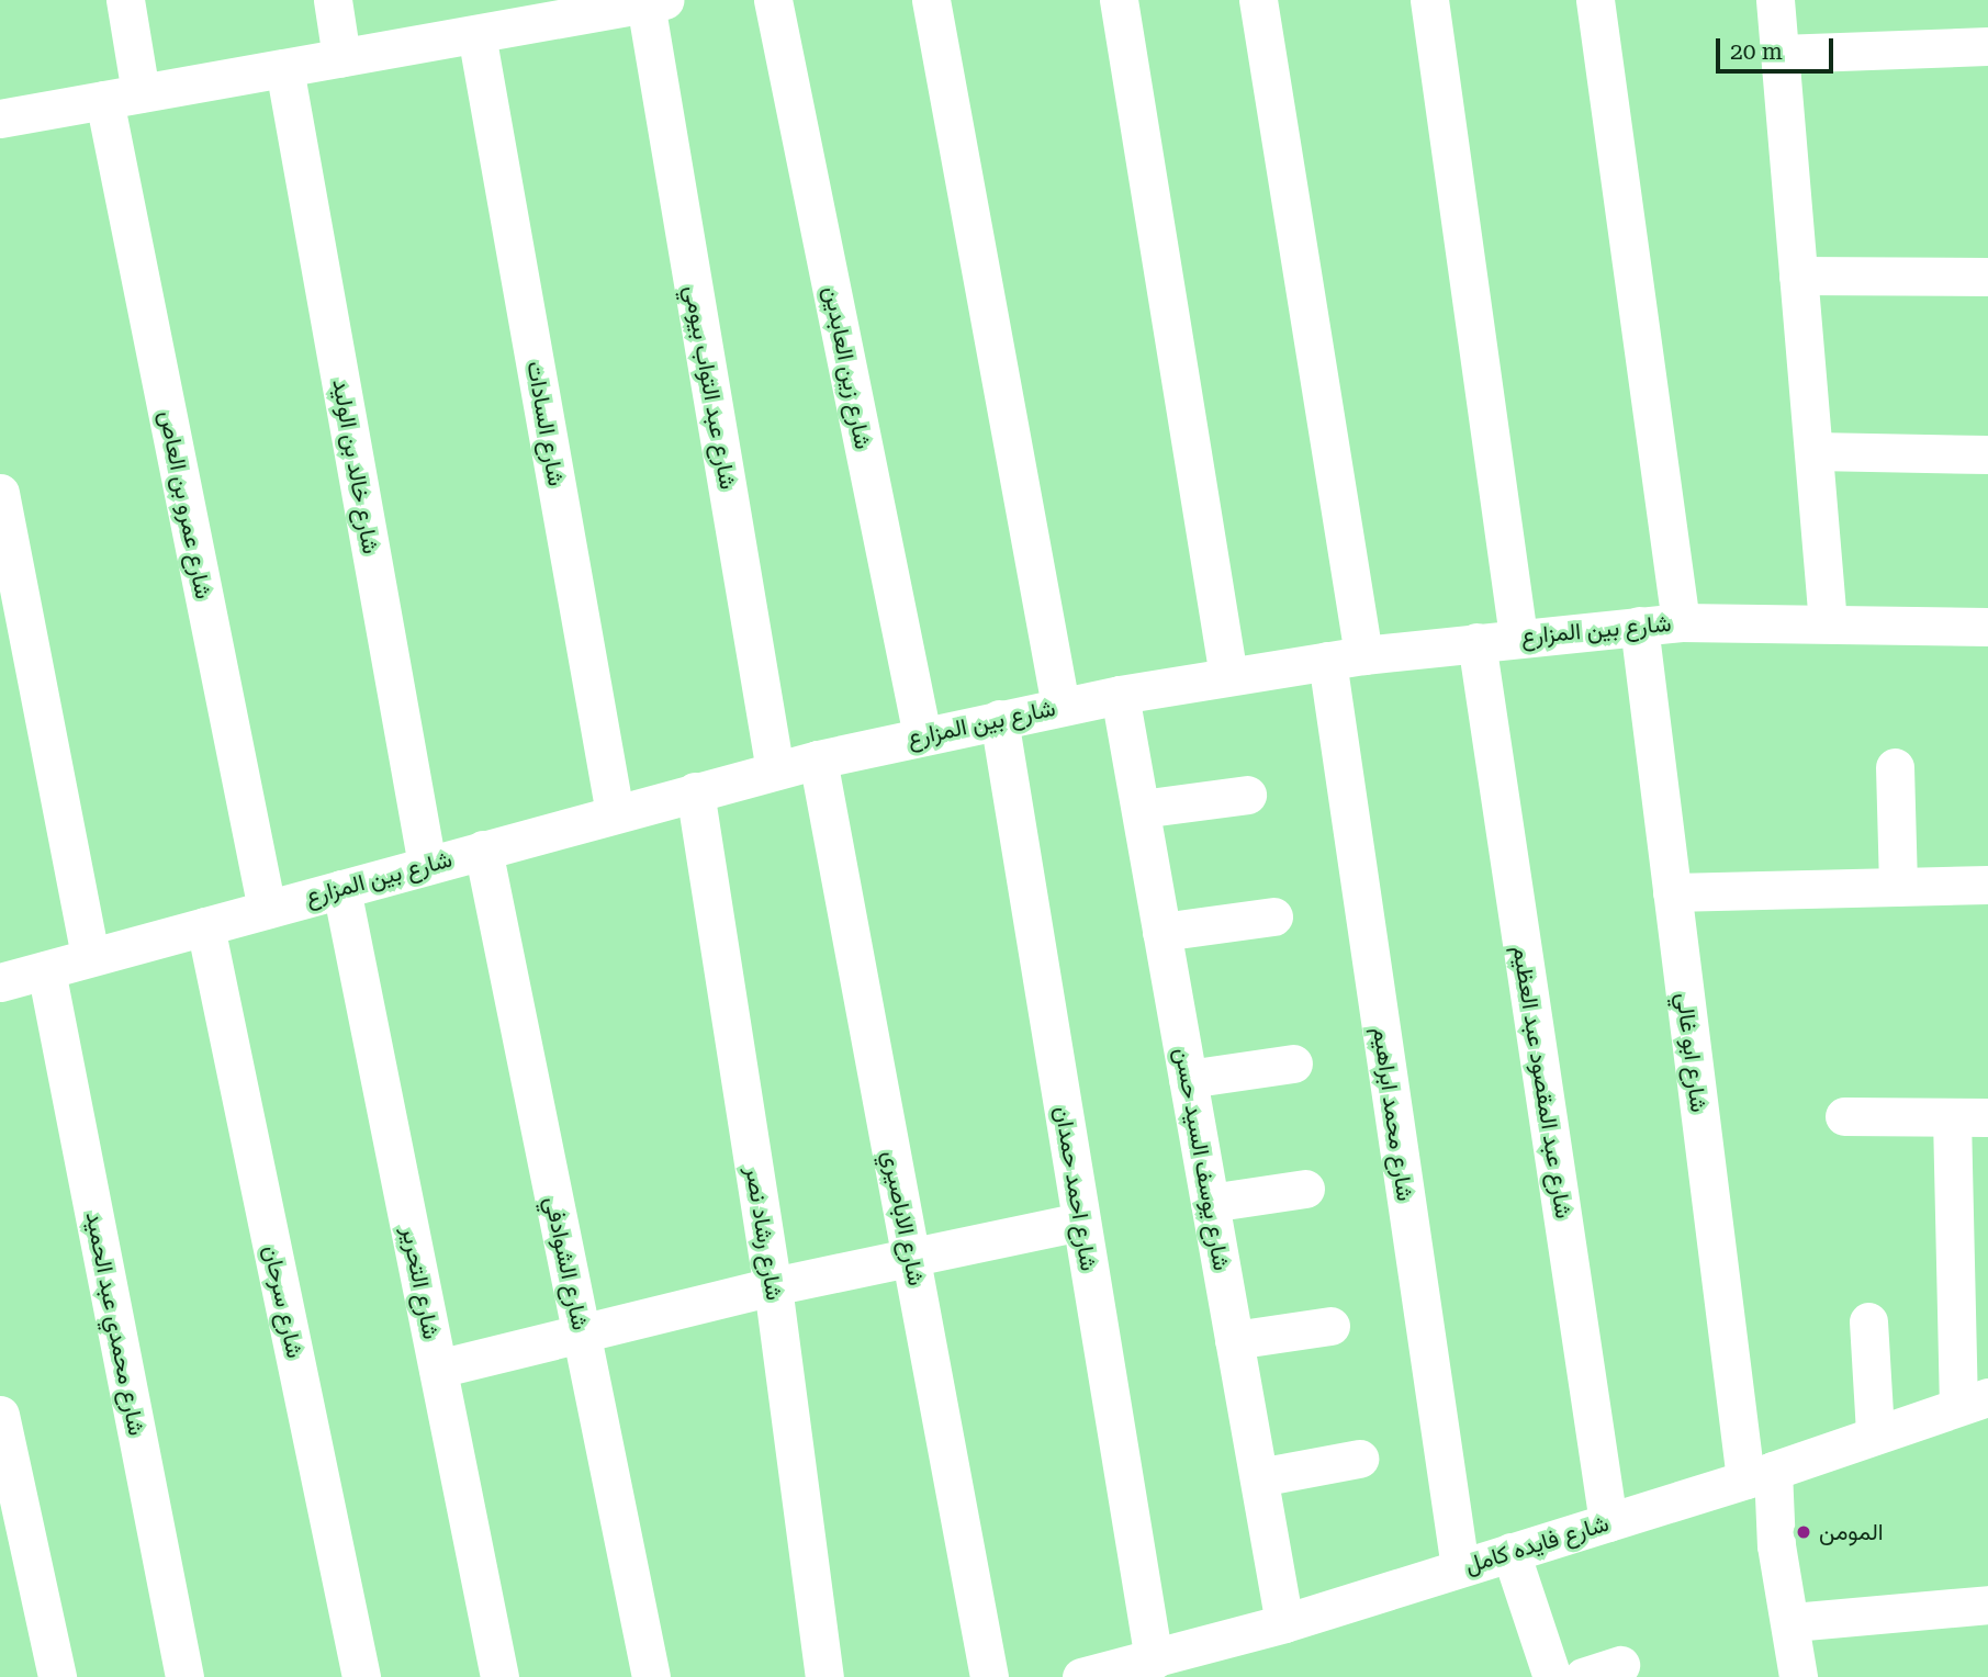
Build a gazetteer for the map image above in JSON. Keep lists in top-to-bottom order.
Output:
{
  "streets": {
    "street": [
      "شارع زين العابدين",
      "شارع عبد التواب بيومي",
      "شارع السادات",
      "شارع خالد بن الوليد",
      "شارع عمرو بن العاص",
      "شارع بين المزارع",
      "شارع ابو غالي",
      "شارع عبد المقصود عبد العظيم",
      "شارع محمد ابراهيم",
      "شارع يوسف السيد حسن",
      "شارع احمد حمدان",
      "شارع الاباصيري",
      "شارع رشاد نصر",
      "شارع الشوادفي",
      "شارع التحرير",
      "شارع سرحان",
      "شارع محمدي عبد الحميد",
      "شارع فايده كامل"
    ]
  },
  "crossings": [
    ["شارع زين العابدين", "شارع بين المزارع"],
    ["شارع عبد التواب بيومي", "شارع بين المزارع"],
    ["شارع السادات", "شارع بين المزارع"],
    ["شارع خالد بن الوليد", "شارع بين المزارع"],
    ["شارع عمرو بن العاص", "شارع بين المزارع"],
    ["شارع بين المزارع", "شارع ابو غالي"],
    ["شارع بين المزارع", "شارع عبد المقصود عبد العظيم"],
    ["شارع بين المزارع", "شارع محمد ابراهيم"],
    ["شارع بين المزارع", "شارع يوسف السيد حسن"],
    ["شارع بين المزارع", "شارع احمد حمدان"],
    ["شارع بين المزارع", "شارع الاباصيري"],
    ["شارع بين المزارع", "شارع رشاد نصر"],
    ["شارع بين المزارع", "شارع الشوادفي"],
    ["شارع بين المزارع", "شارع التحرير"],
    ["شارع بين المزارع", "شارع سرحان"],
    ["شارع بين المزارع", "شارع محمدي عبد الحميد"],
    ["شارع ابو غالي", "شارع فايده كامل"],
    ["شارع عبد المقصود عبد العظيم", "شارع فايده كامل"],
    ["شارع محمد ابراهيم", "شارع فايده كامل"],
    ["شارع يوسف السيد حسن", "شارع فايده كامل"],
    ["شارع احمد حمدان", "شارع فايده كامل"]
  ],
  "places": ["المومن"],
  "scale_bar": "20 m"
}
